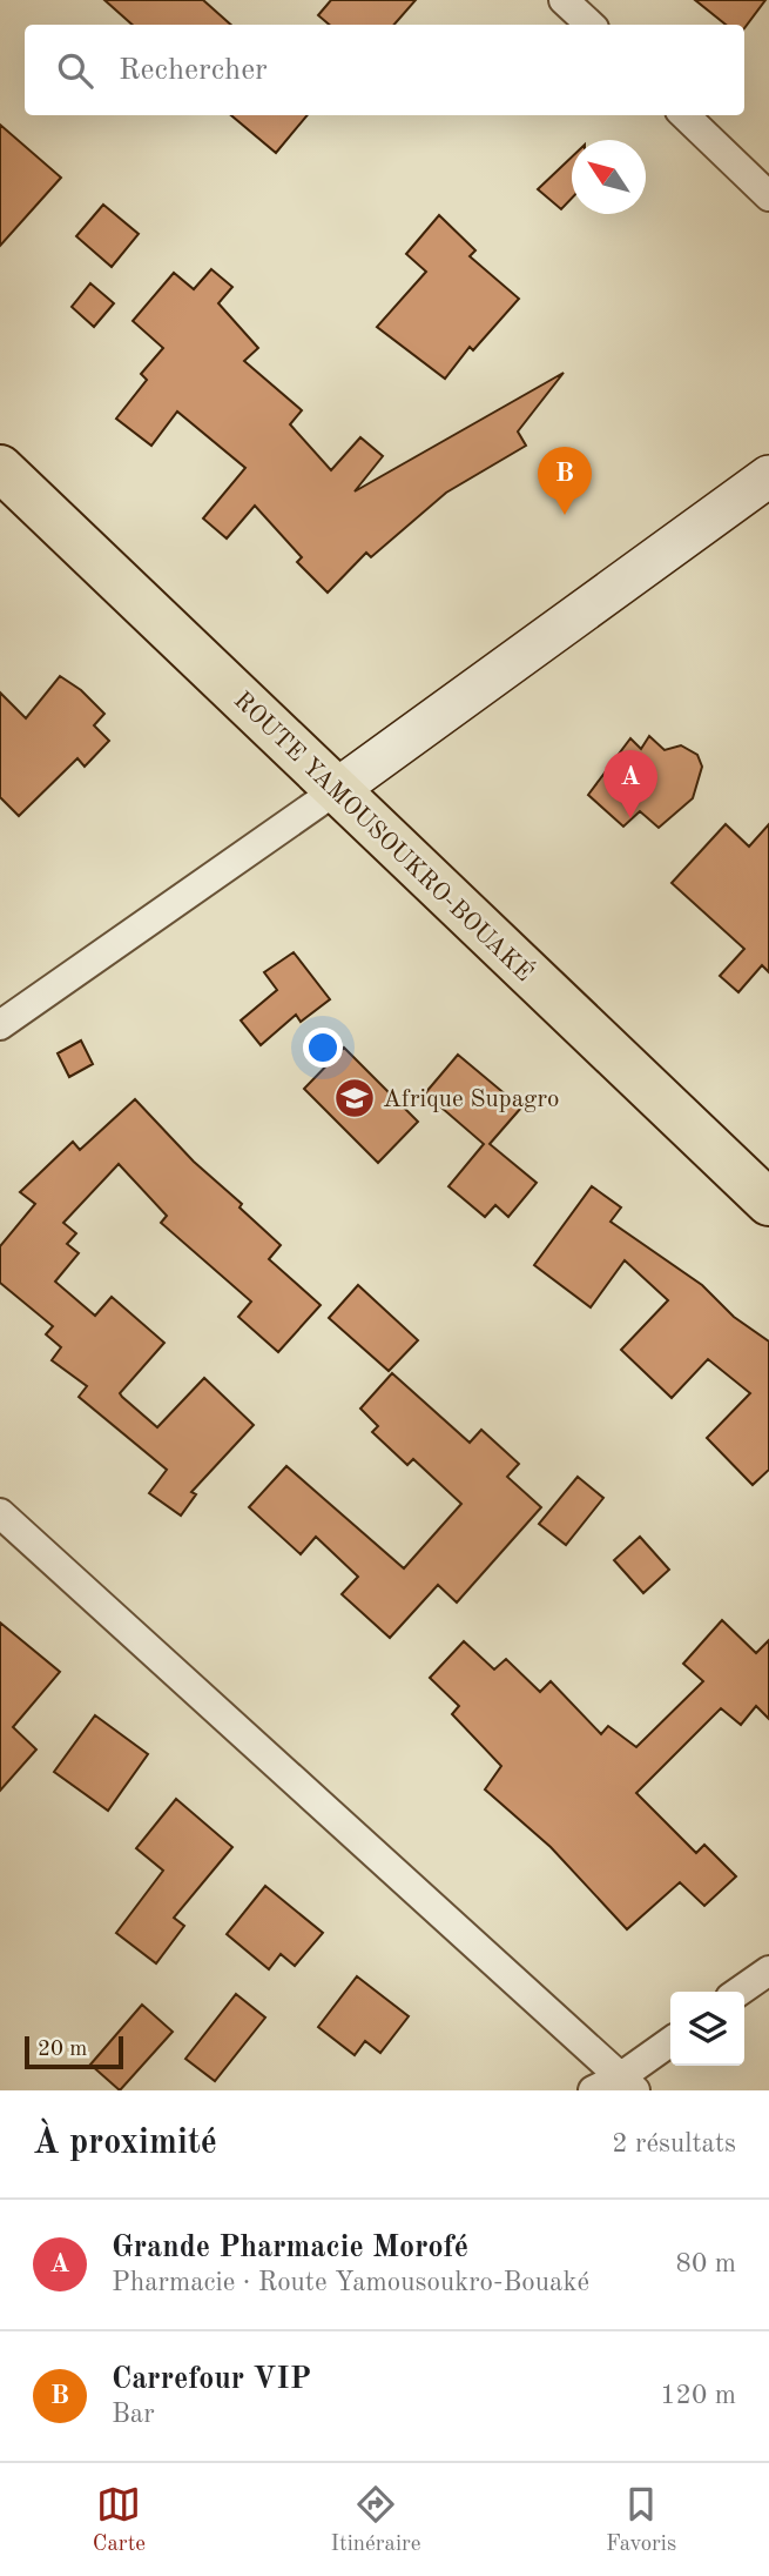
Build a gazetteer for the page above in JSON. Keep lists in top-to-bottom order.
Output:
{
  "streets": {
    "highway": ["ROUTE YAMOUSOUKRO-BOUAKÉ"]
  },
  "places": {
    "school or university": ["Afrique Supagro"]
  },
  "scale_bar": "20 m",
  "north": "top left",
  "page": {
    "search": "Rechercher",
    "pins": ["B", "A"],
    "scale": "20 m",
    "heading": ["À proximité", "2 résultats"],
    "list": [
      {
        "mark": "A",
        "name": "Grande Pharmacie Morofé",
        "note": "Pharmacie · Route Yamousoukro-Bouaké",
        "value": "80 m"
      },
      {
        "mark": "B",
        "name": "Carrefour VIP",
        "note": "Bar",
        "value": "120 m"
      }
    ],
    "nav": ["Carte", "Itinéraire", "Favoris"]
  }
}
